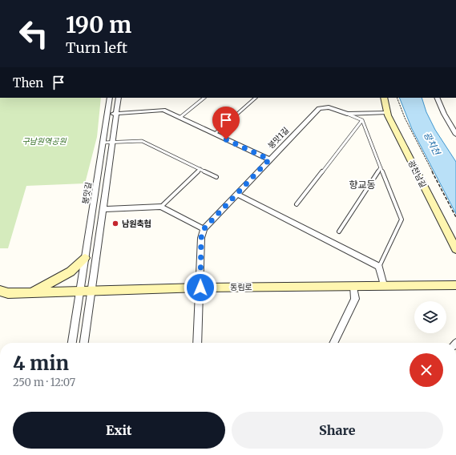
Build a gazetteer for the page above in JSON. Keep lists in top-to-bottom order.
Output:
{
  "streets": {
    "street": [
      "붕맛1길",
      "광천남길",
      "붕맛길",
      "동림로"
    ]
  },
  "crossings": [
    ["붕맛1길", "광천남길"],
    ["붕맛길", "동림로"]
  ],
  "districts": ["향교동"],
  "water": ["광치천"],
  "parks": ["구남원역공원"],
  "places": ["남원축협"],
  "page": {
    "turn": ["190 m", "Turn left"],
    "then": "Then",
    "heading": ["4 min", "250 m · 12:07"],
    "buttons": ["Exit", "Share"]
  }
}
